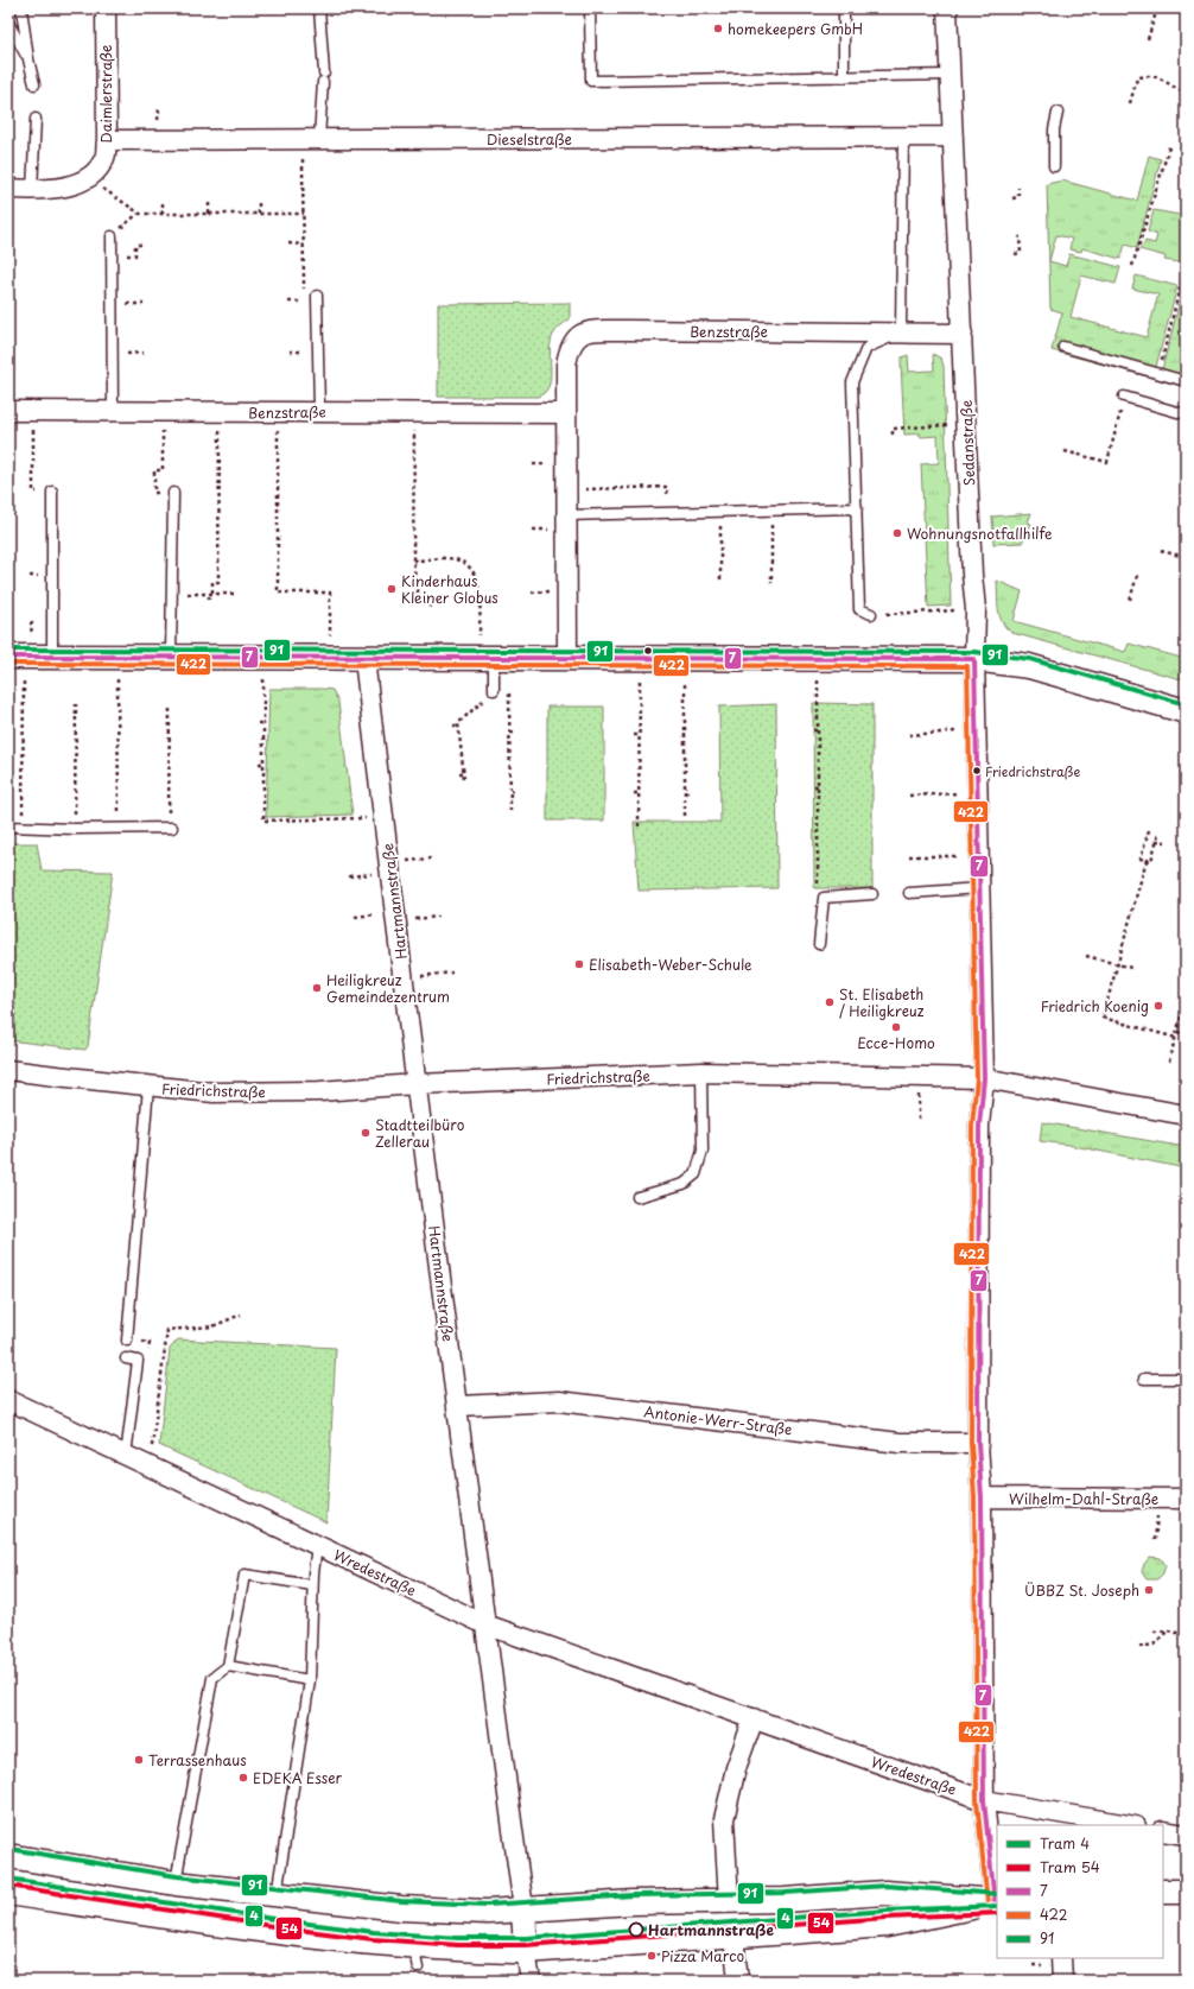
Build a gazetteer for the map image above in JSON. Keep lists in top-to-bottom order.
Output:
{
  "streets": {
    "street": [
      "Daimlerstraße",
      "Dieselstraße",
      "Benzstraße",
      "Sedanstraße",
      "Hartmannstraße",
      "Friedrichstraße",
      "Antonie-Werr-Straße",
      "Wilhelm-Dahl-Straße",
      "Wredestraße"
    ]
  },
  "crossings": [
    ["Daimlerstraße", "Dieselstraße"],
    ["Dieselstraße", "Sedanstraße"],
    ["Benzstraße", "Sedanstraße"],
    ["Sedanstraße", "Friedrichstraße"],
    ["Sedanstraße", "Antonie-Werr-Straße"],
    ["Sedanstraße", "Wilhelm-Dahl-Straße"],
    ["Sedanstraße", "Wredestraße"],
    ["Hartmannstraße", "Friedrichstraße"],
    ["Hartmannstraße", "Antonie-Werr-Straße"],
    ["Hartmannstraße", "Wredestraße"]
  ],
  "places": [
    "homekeepers GmbH",
    "Wohnungsnotfallhilfe",
    "Kinderhaus Kleiner Globus",
    "Friedrichstraße",
    "Elisabeth-Weber-Schule",
    "Heiligkreuz Gemeindezentrum",
    "St. Elisabeth / Heiligkreuz",
    "Friedrich Koenig",
    "Ecce-Homo",
    "Stadtteilbüro Zellerau",
    "ÜBBZ St. Joseph",
    "Terrassenhaus",
    "EDEKA Esser",
    "Hartmannstraße",
    "Pizza Marco"
  ],
  "lines": [
    "transit line 91",
    "transit line 7",
    "transit line 422",
    "tram line 4",
    "tram line 54"
  ],
  "legend": [
    "Tram 4",
    "Tram 54",
    "7",
    "422",
    "91"
  ]
}
